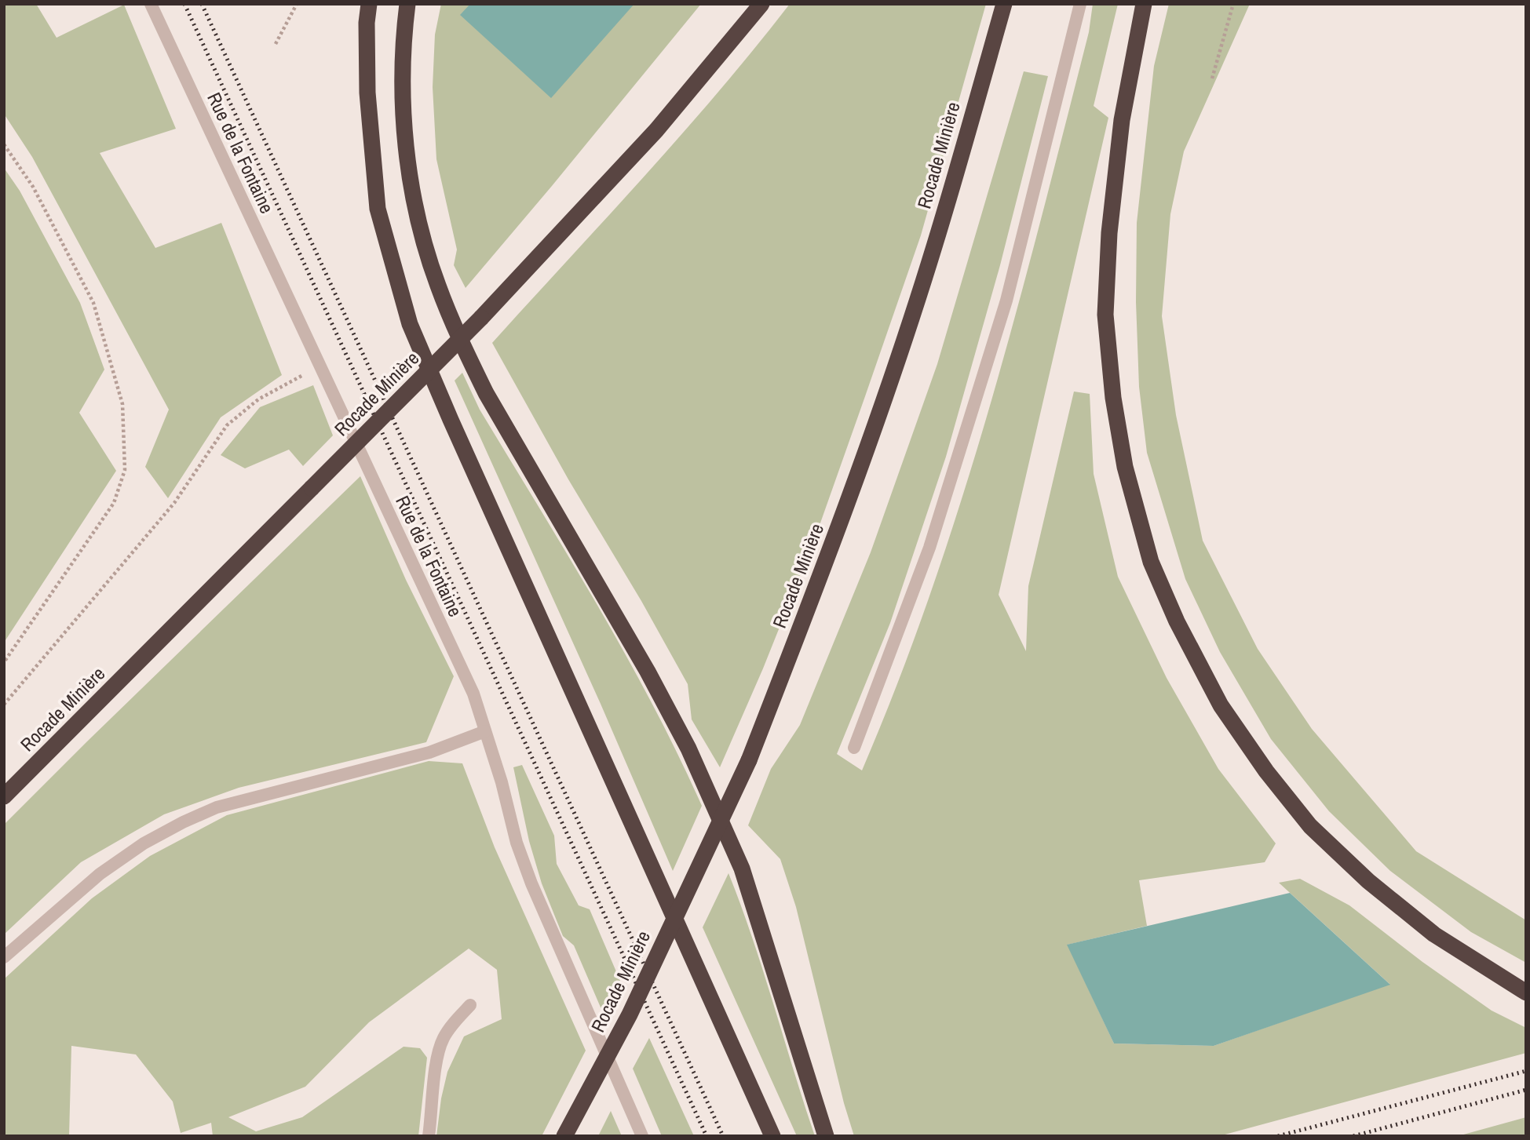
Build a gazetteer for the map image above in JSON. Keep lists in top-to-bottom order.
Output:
{
  "streets": {
    "highway": ["Rocade Minière"],
    "lane": ["Rue de la Fontaine"]
  }
}
